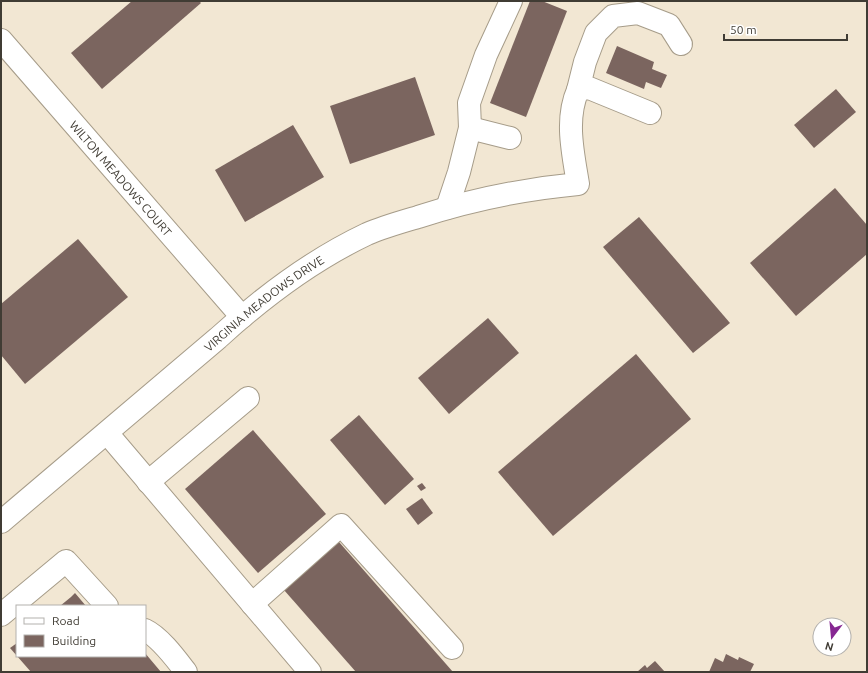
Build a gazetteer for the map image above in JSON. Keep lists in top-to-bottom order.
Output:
{
  "streets": {
    "street": ["WILTON MEADOWS COURT", "VIRGINIA MEADOWS DRIVE"]
  },
  "crossings": [
    ["WILTON MEADOWS COURT", "VIRGINIA MEADOWS DRIVE"]
  ],
  "legend": ["Road", "Building"],
  "scale_bar": "50 m",
  "north": "bottom"
}
